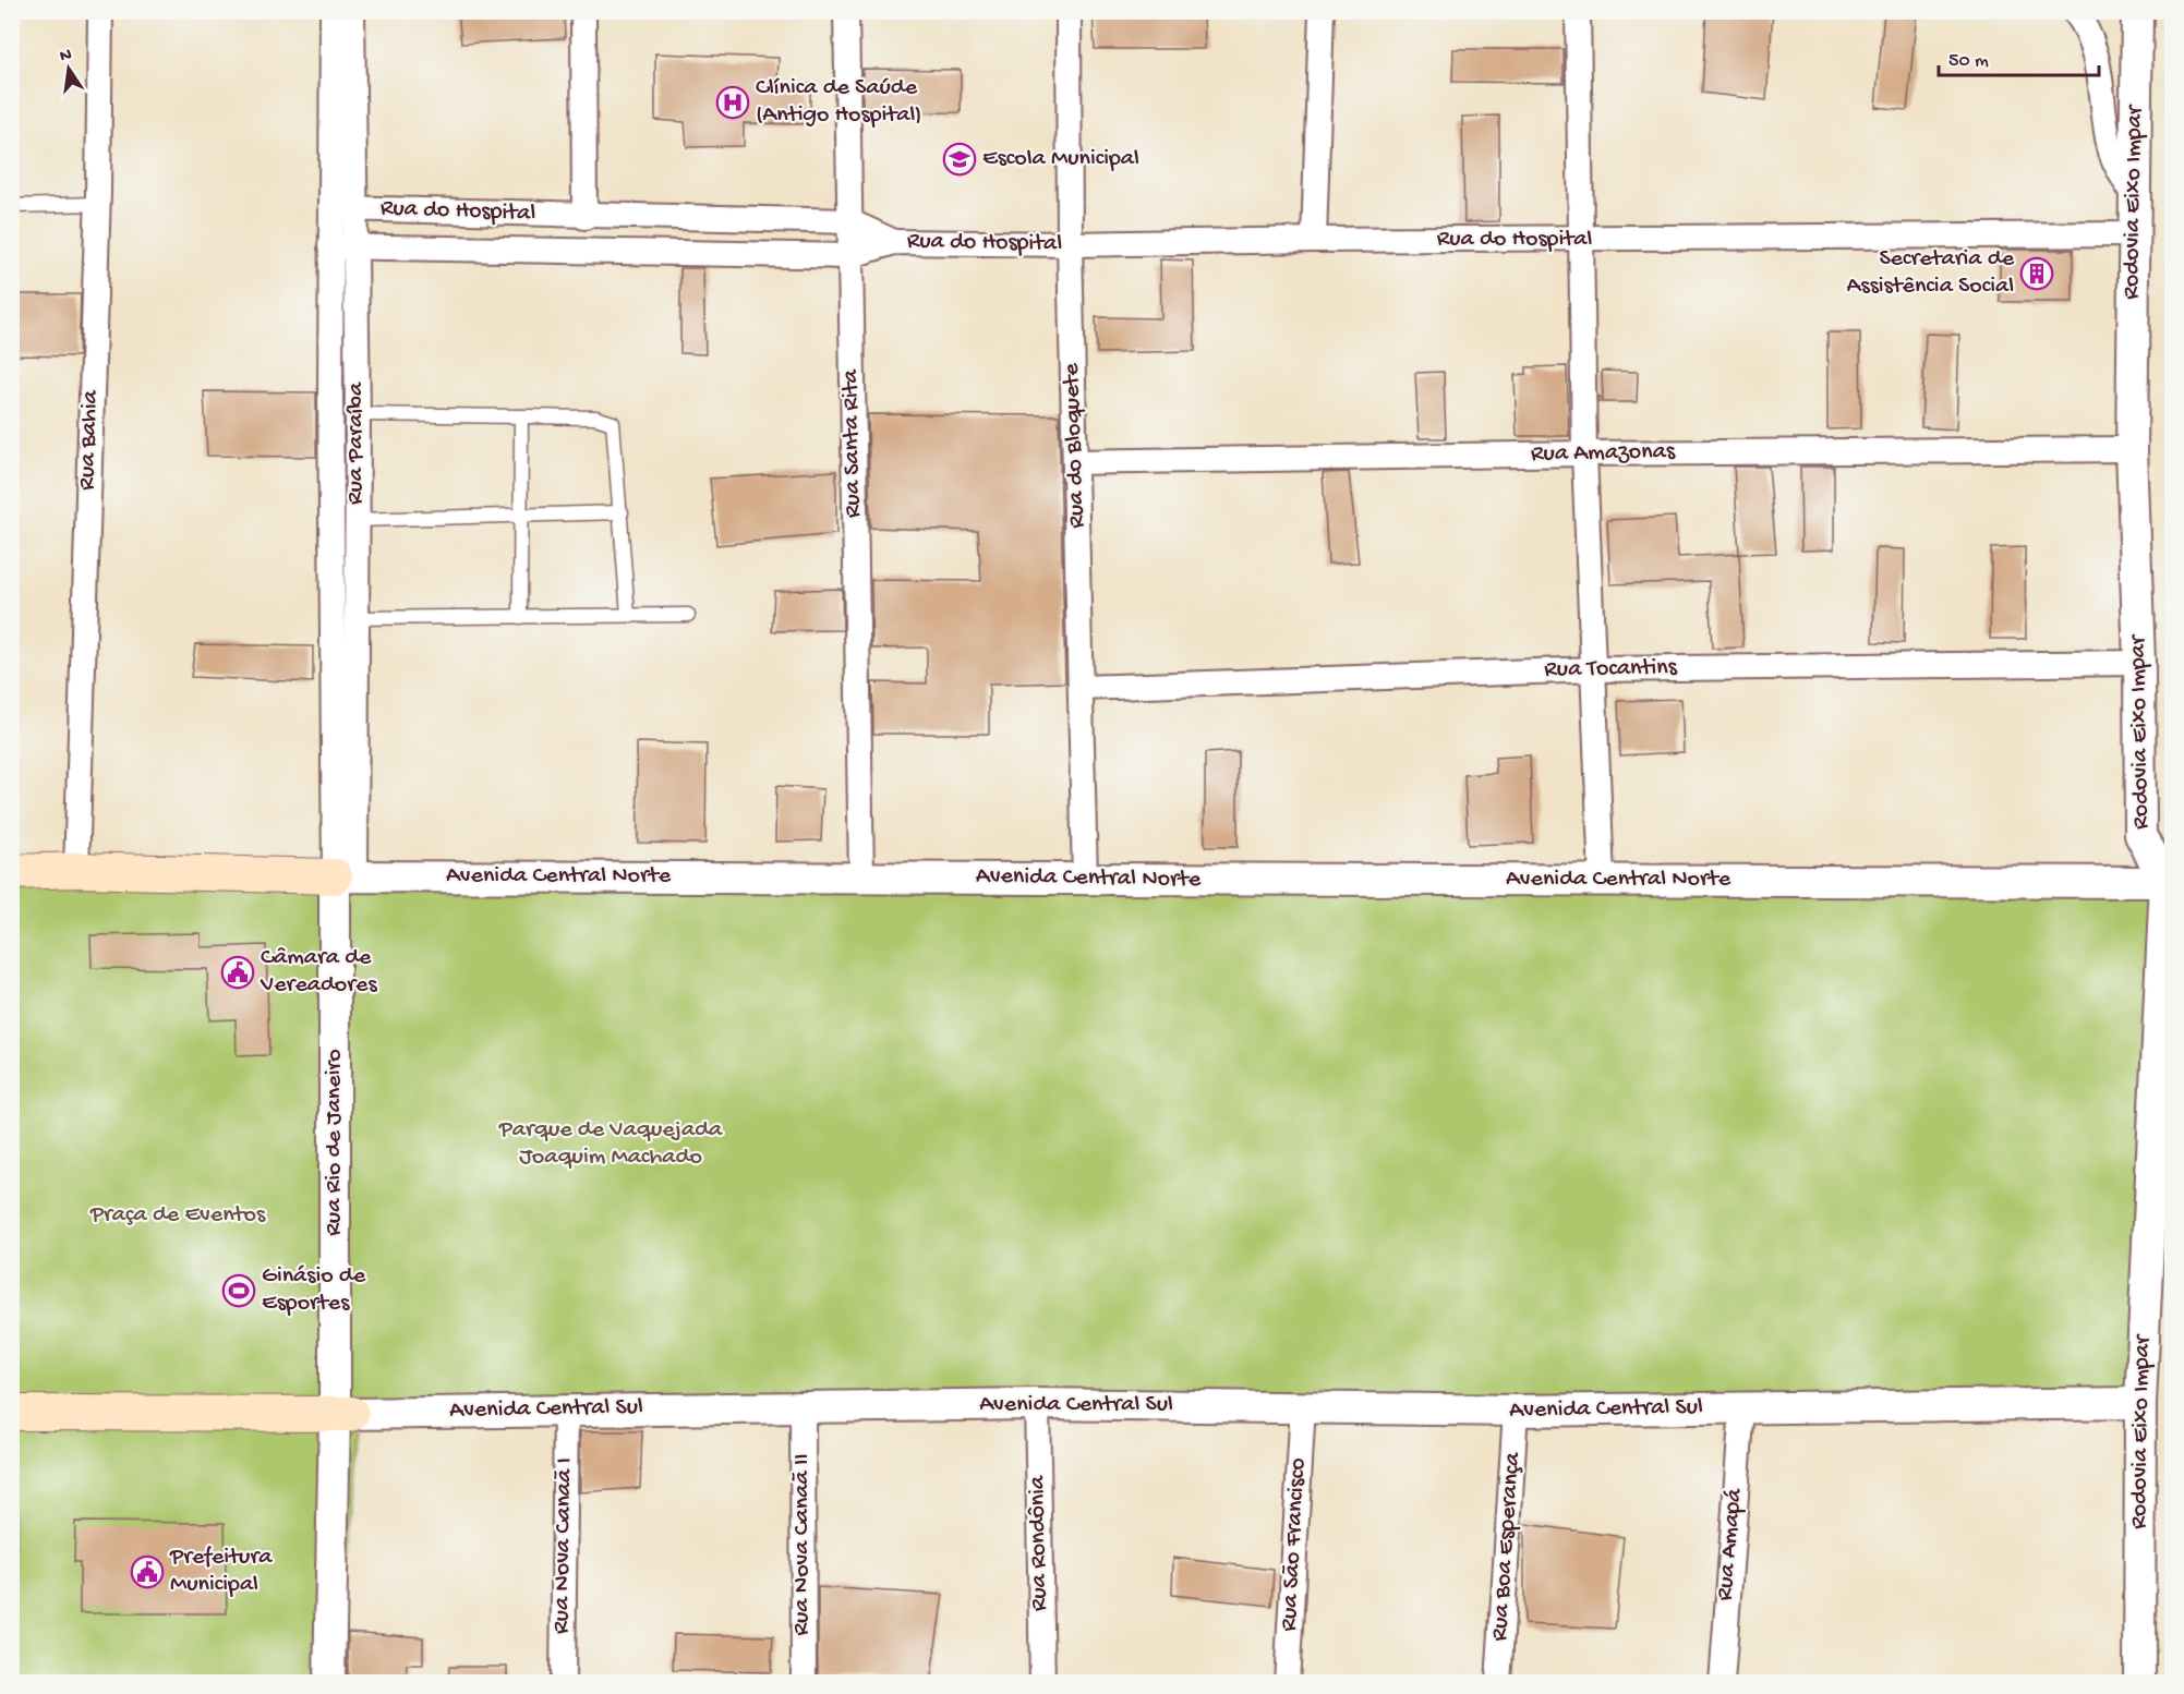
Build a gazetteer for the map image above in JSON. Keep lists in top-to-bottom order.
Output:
{
  "streets": {
    "main road": ["Avenida Central Norte", "Avenida Central Sul"],
    "street": [
      "Rodovia Eixo Impar",
      "Rua do Hospital",
      "Rua Bahia",
      "Rua Paraíba",
      "Rua Santa Rita",
      "Rua do Bloquete",
      "Rua Amazonas",
      "Rua Tocantins",
      "Rua Rio de Janeiro",
      "Rua Rondônia",
      "Rua Nova Canaã II",
      "Rua São Francisco",
      "Rua Amapá",
      "Rua Nova Canaã I",
      "Rua Boa Esperança"
    ]
  },
  "crossings": [
    ["Rodovia Eixo Impar", "Rua do Hospital"],
    ["Rodovia Eixo Impar", "Rua Amazonas"],
    ["Rodovia Eixo Impar", "Rua Tocantins"],
    ["Rodovia Eixo Impar", "Avenida Central Norte"],
    ["Rodovia Eixo Impar", "Avenida Central Sul"],
    ["Rua do Hospital", "Rua Paraíba"],
    ["Rua do Hospital", "Rua Santa Rita"],
    ["Rua do Hospital", "Rua do Bloquete"],
    ["Rua Bahia", "Avenida Central Norte"],
    ["Rua Paraíba", "Avenida Central Norte"],
    ["Rua Paraíba", "Rua Rio de Janeiro"],
    ["Rua Santa Rita", "Avenida Central Norte"],
    ["Rua do Bloquete", "Rua Amazonas"],
    ["Rua do Bloquete", "Rua Tocantins"],
    ["Rua do Bloquete", "Avenida Central Norte"],
    ["Avenida Central Norte", "Rua Rio de Janeiro"],
    ["Rua Rio de Janeiro", "Avenida Central Sul"],
    ["Avenida Central Sul", "Rua Rondônia"],
    ["Avenida Central Sul", "Rua Nova Canaã II"],
    ["Avenida Central Sul", "Rua São Francisco"],
    ["Avenida Central Sul", "Rua Amapá"],
    ["Avenida Central Sul", "Rua Nova Canaã I"],
    ["Avenida Central Sul", "Rua Boa Esperança"]
  ],
  "parks": ["Parque de Vaquejada Joaquim Machado", "Praça de Eventos"],
  "places": {
    "hospital": ["Clínica de Saúde (Antigo Hospital)"],
    "school or university": ["Escola Municipal"],
    "building": ["Secretaria de Assistência Social"],
    "public building": ["Câmara de Vereadores", "Prefeitura Municipal"],
    "sports": ["Ginásio de Esportes"]
  },
  "scale_bar": "50 m",
  "north": "top"
}
